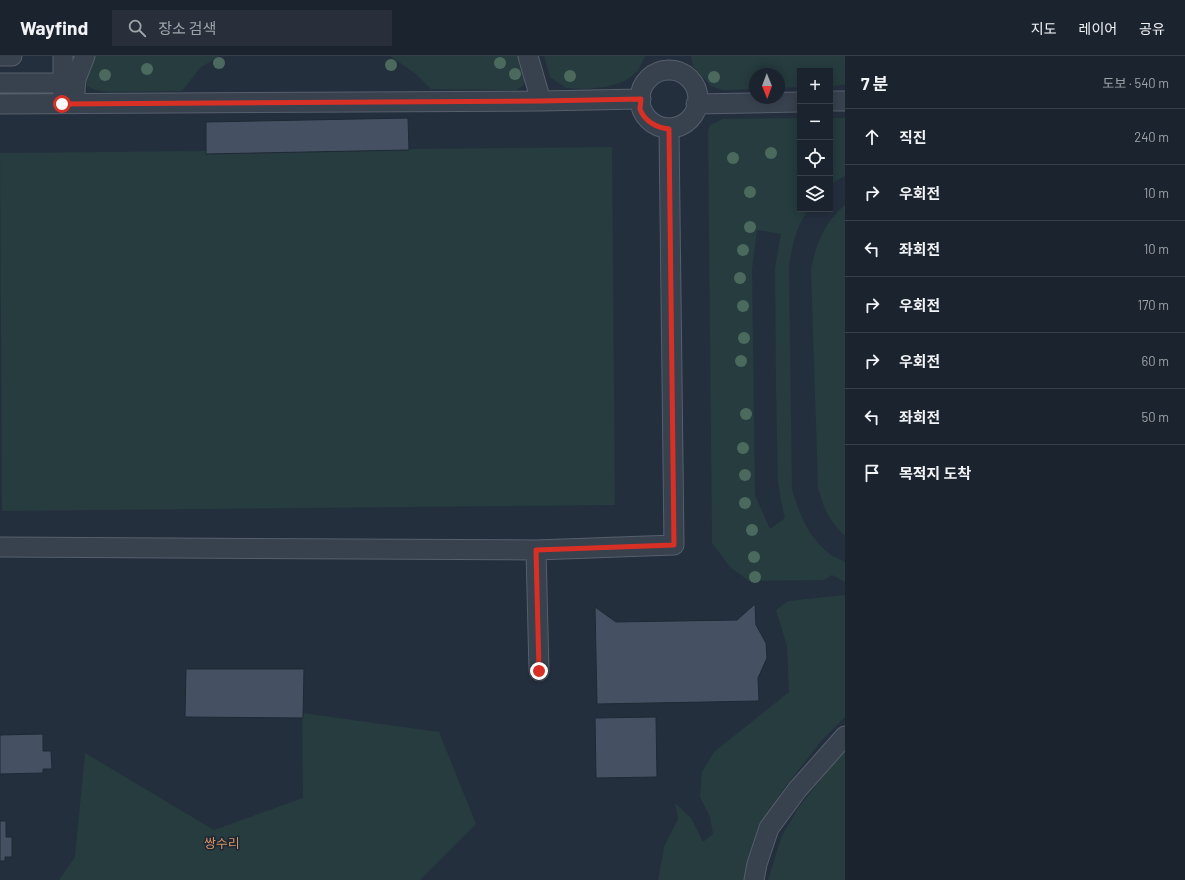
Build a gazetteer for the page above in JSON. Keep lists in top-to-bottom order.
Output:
{
  "districts": ["쌍수리"],
  "north": "bottom",
  "page": {
    "header": "Wayfind",
    "search": "장소 검색",
    "nav": ["지도", "레이어", "공유"],
    "heading": ["7 분", "도보 · 540 m"],
    "map_buttons": ["+", "−"],
    "list": [
      ["직진", "240 m"],
      ["우회전", "10 m"],
      ["좌회전", "10 m"],
      ["우회전", "170 m"],
      ["우회전", "60 m"],
      ["좌회전", "50 m"],
      "목적지 도착"
    ]
  }
}
